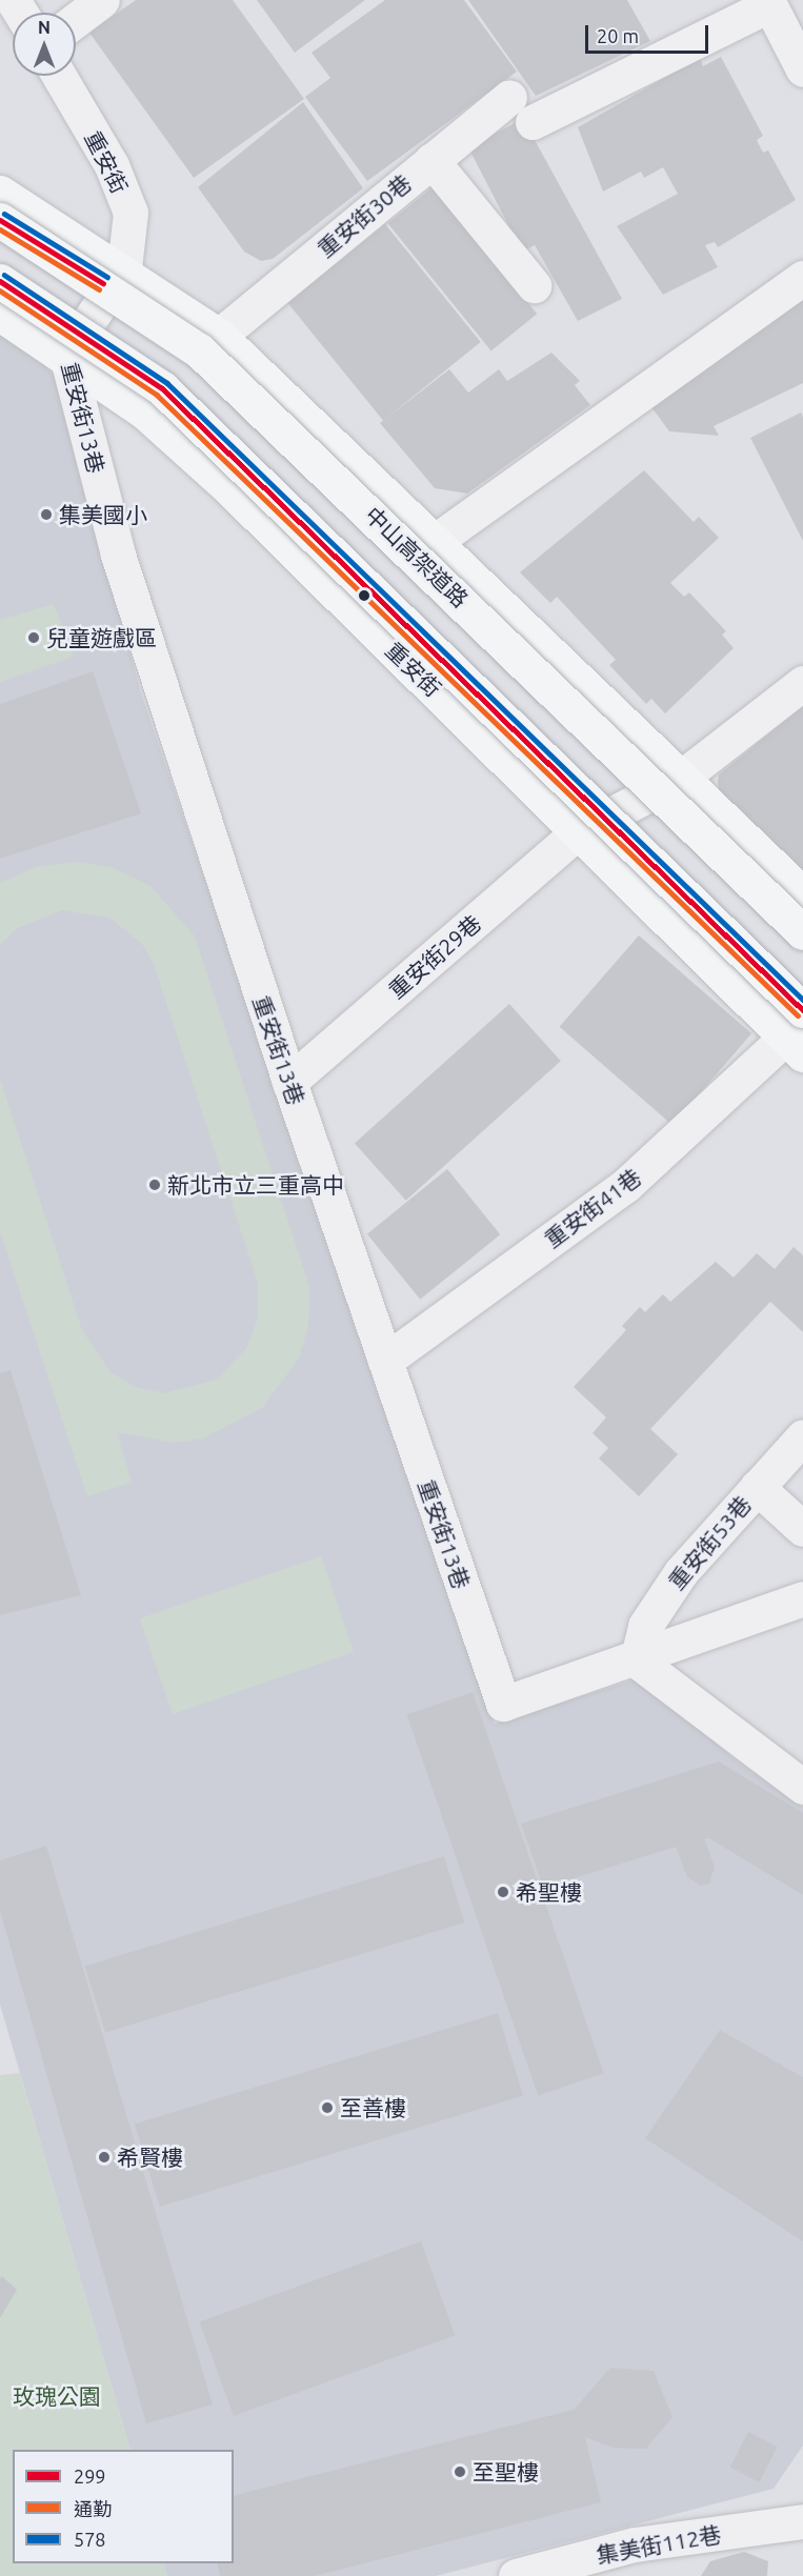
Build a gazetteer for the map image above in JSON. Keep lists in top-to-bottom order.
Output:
{
  "streets": {
    "main road": ["重安街", "中山高架道路"],
    "street": [
      "重安街30巷",
      "重安街13巷",
      "重安街29巷",
      "重安街41巷",
      "重安街53巷",
      "集美街112巷"
    ]
  },
  "crossings": [
    ["重安街", "重安街13巷"],
    ["重安街", "重安街29巷"],
    ["重安街", "重安街41巷"],
    ["重安街13巷", "重安街29巷"],
    ["重安街13巷", "重安街41巷"],
    ["重安街13巷", "重安街53巷"]
  ],
  "parks": ["玫瑰公園"],
  "places": [
    "集美國小",
    "兒童遊戲區",
    "新北市立三重高中",
    "希聖樓",
    "至善樓",
    "希賢樓",
    "至聖樓"
  ],
  "lines": ["transit line 578", "transit line 299", "transit line 通勤"],
  "legend": ["299", "通勤", "578"],
  "scale_bar": "20 m",
  "north": "top"
}
